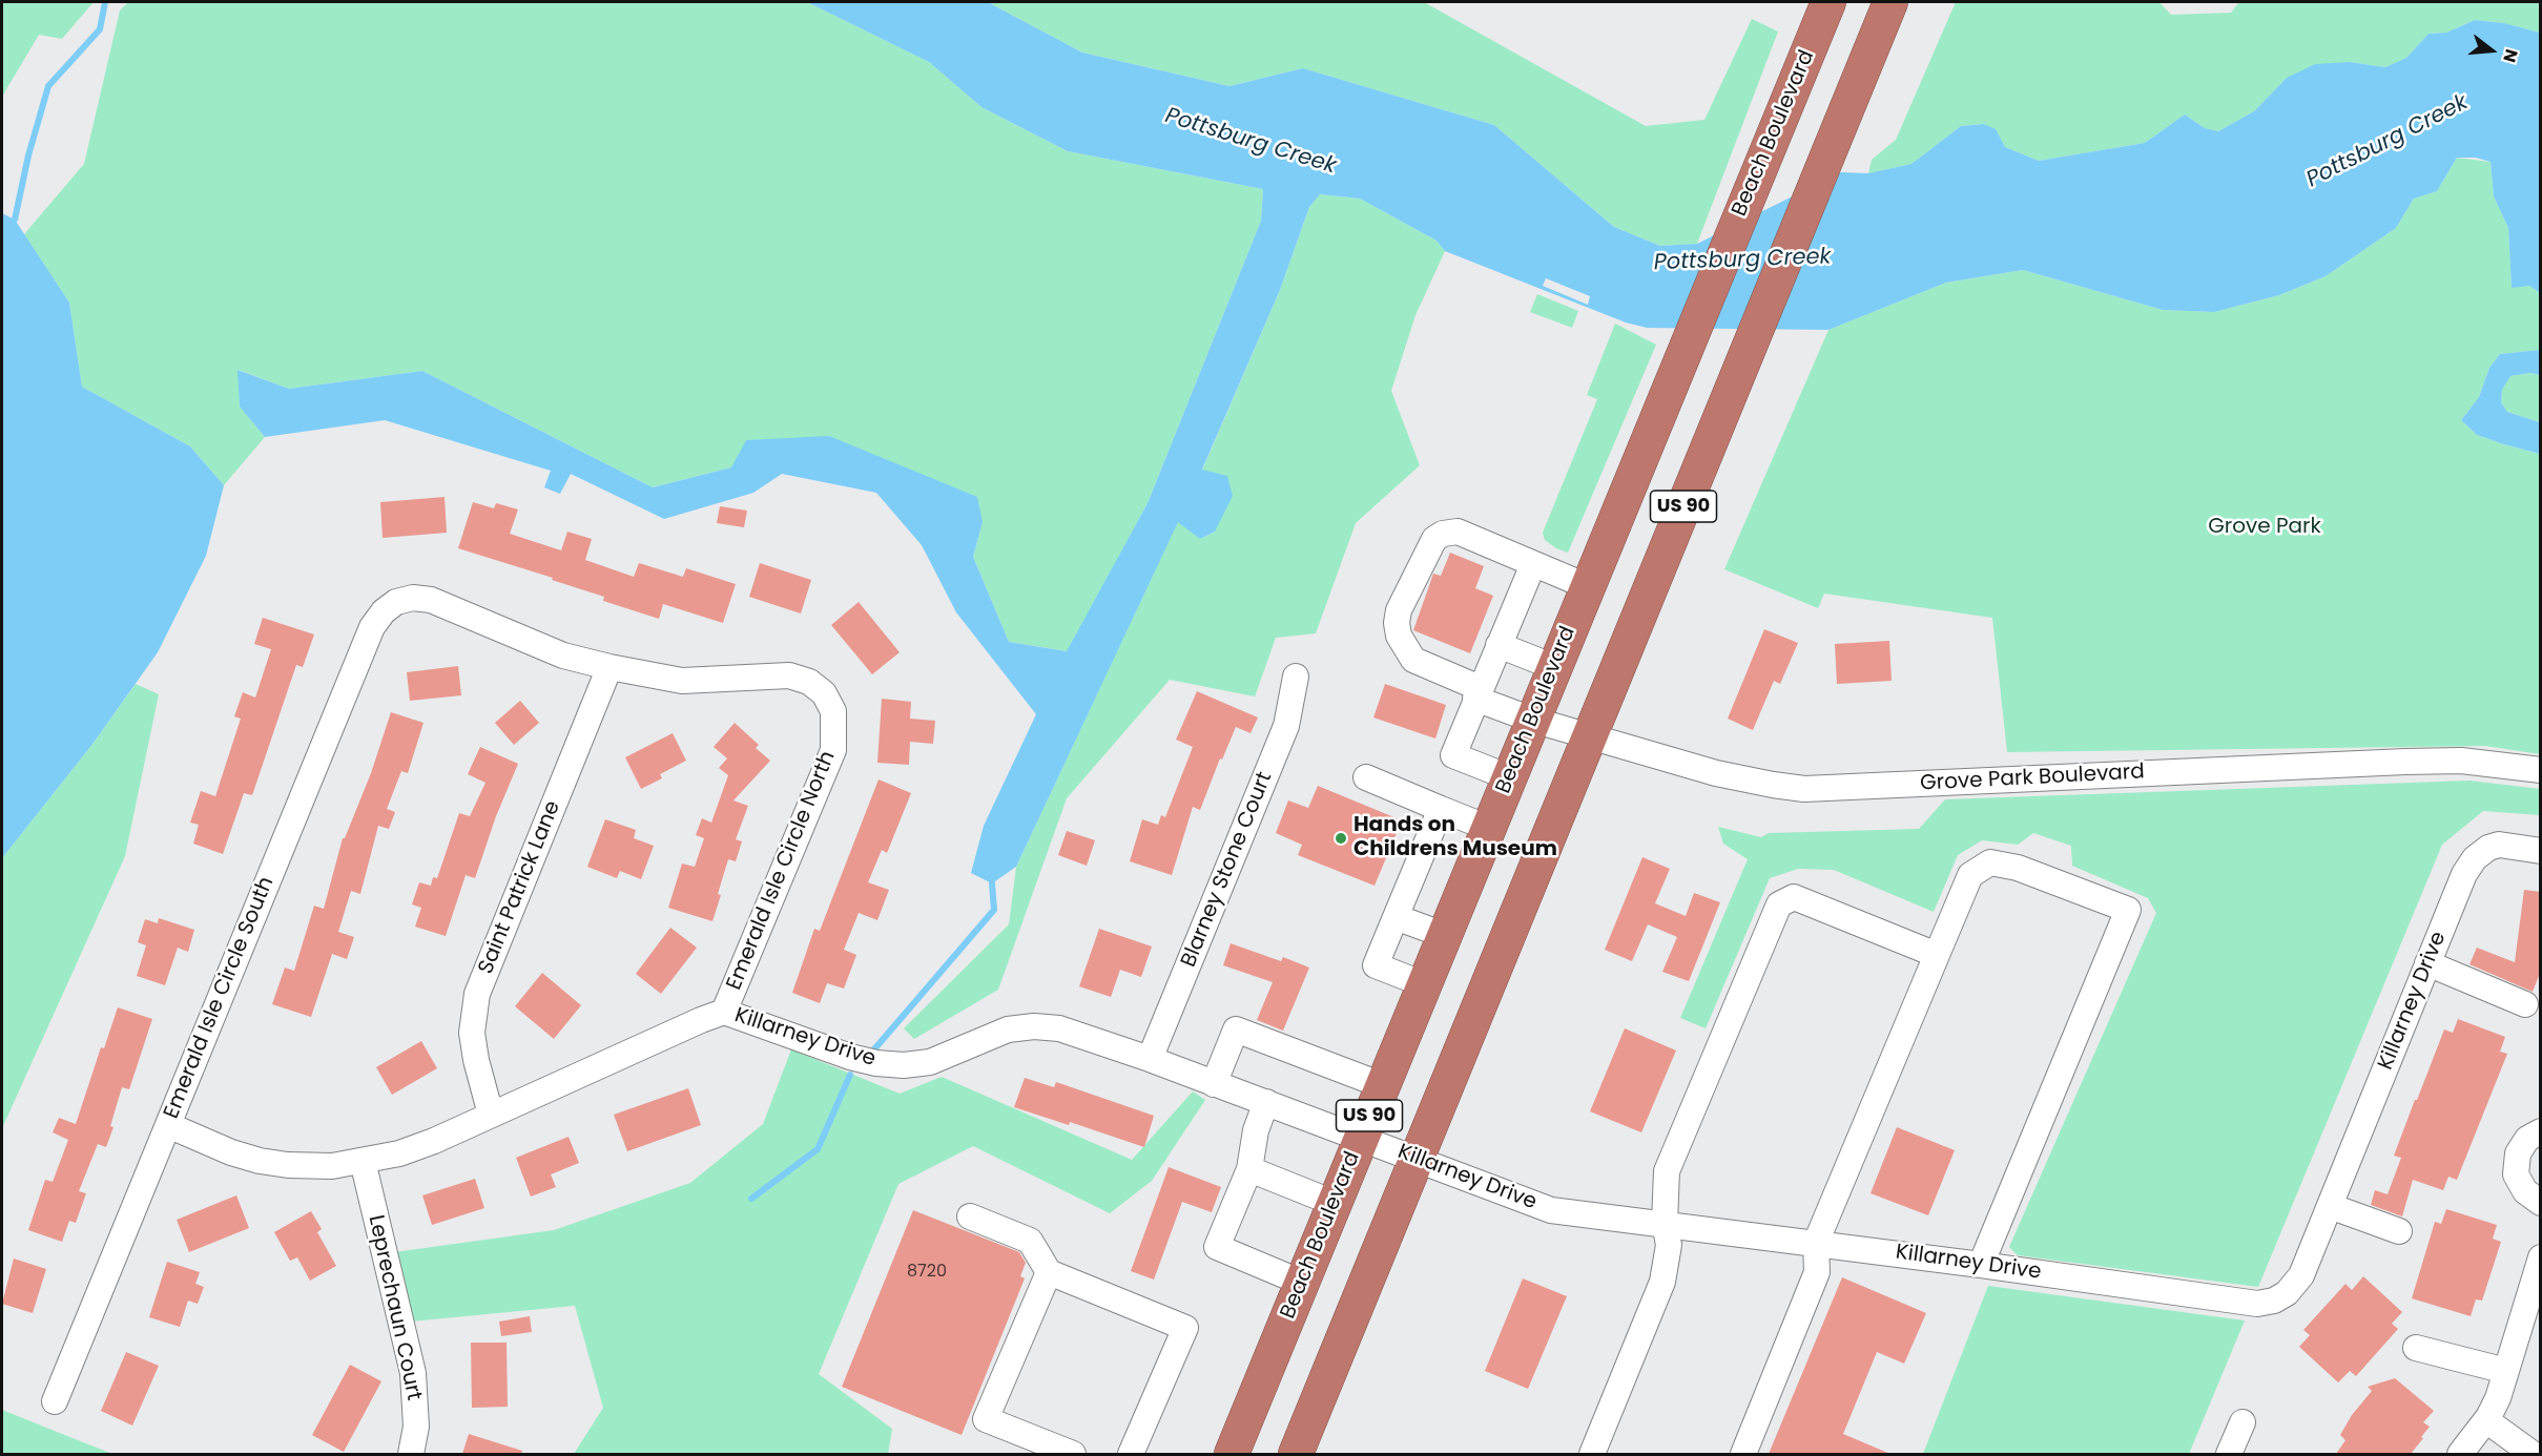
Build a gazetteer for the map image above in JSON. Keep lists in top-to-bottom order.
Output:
{
  "streets": {
    "highway": ["Beach Boulevard", "US 90"],
    "street": [
      "Grove Park Boulevard",
      "Blarney Stone Court",
      "Emerald Isle Circle North",
      "Saint Patrick Lane",
      "Emerald Isle Circle South",
      "Killarney Drive",
      "Leprechaun Court"
    ]
  },
  "crossings": [
    ["Beach Boulevard", "Grove Park Boulevard"],
    ["Beach Boulevard", "Killarney Drive"],
    ["US 90", "Grove Park Boulevard"],
    ["US 90", "Killarney Drive"],
    ["Blarney Stone Court", "Killarney Drive"],
    ["Emerald Isle Circle North", "Saint Patrick Lane"],
    ["Emerald Isle Circle North", "Emerald Isle Circle South"],
    ["Emerald Isle Circle North", "Killarney Drive"],
    ["Saint Patrick Lane", "Emerald Isle Circle South"],
    ["Saint Patrick Lane", "Killarney Drive"],
    ["Emerald Isle Circle South", "Killarney Drive"],
    ["Killarney Drive", "Leprechaun Court"]
  ],
  "water": ["Pottsburg Creek"],
  "parks": ["Grove Park"],
  "places": ["Hands on Childrens Museum"],
  "house_numbers": ["8720"],
  "north": "right"
}
